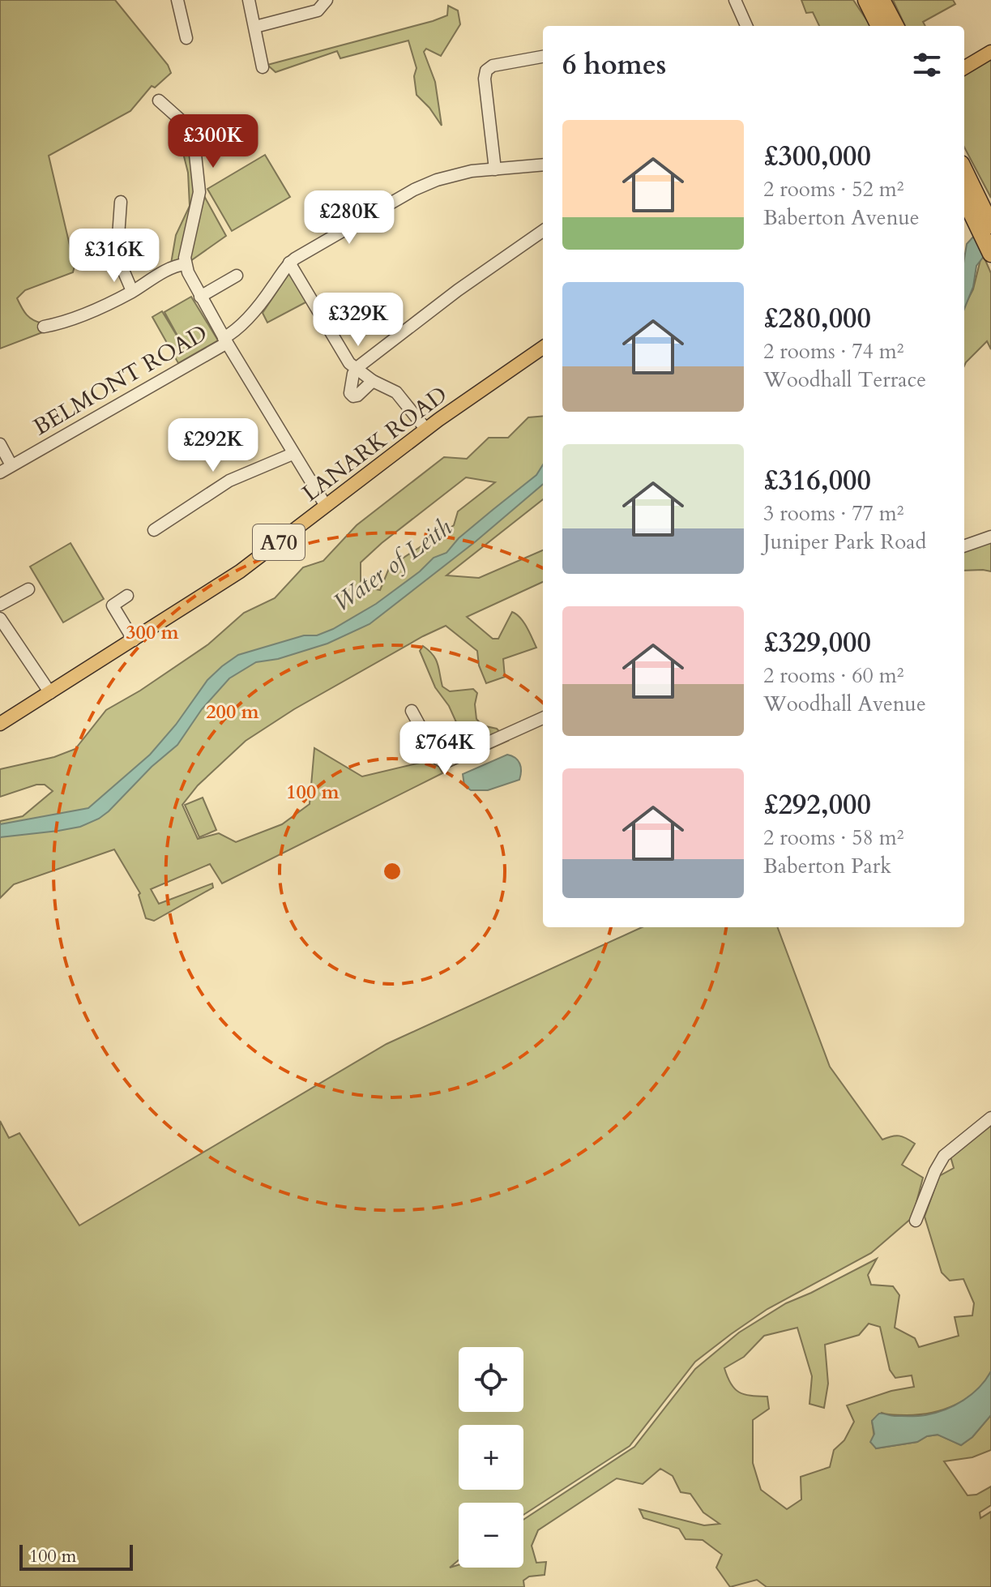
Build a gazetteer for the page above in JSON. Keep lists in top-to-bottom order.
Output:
{
  "streets": {
    "main road": ["LANARK ROAD", "A70"],
    "street": ["BELMONT ROAD"]
  },
  "water": ["Water of Leith"],
  "scale_bar": "100 m",
  "page": {
    "heading": "6 homes",
    "list": [
      {
        "name": "£300,000",
        "note": "2 rooms · 52 m² · Baberton Avenue"
      },
      {
        "name": "£280,000",
        "note": "2 rooms · 74 m² · Woodhall Terrace"
      },
      {
        "name": "£316,000",
        "note": "3 rooms · 77 m² · Juniper Park Road"
      },
      {
        "name": "£329,000",
        "note": "2 rooms · 60 m² · Woodhall Avenue"
      },
      {
        "name": "£292,000",
        "note": "2 rooms · 58 m² · Baberton Park"
      }
    ],
    "price": [
      "£300K",
      "£280K",
      "£316K",
      "£329K",
      "£292K",
      "£764K"
    ],
    "map_buttons": ["+", "−"],
    "scale": "100 m"
  },
  "rings": ["300 m", "200 m", "100 m"]
}
